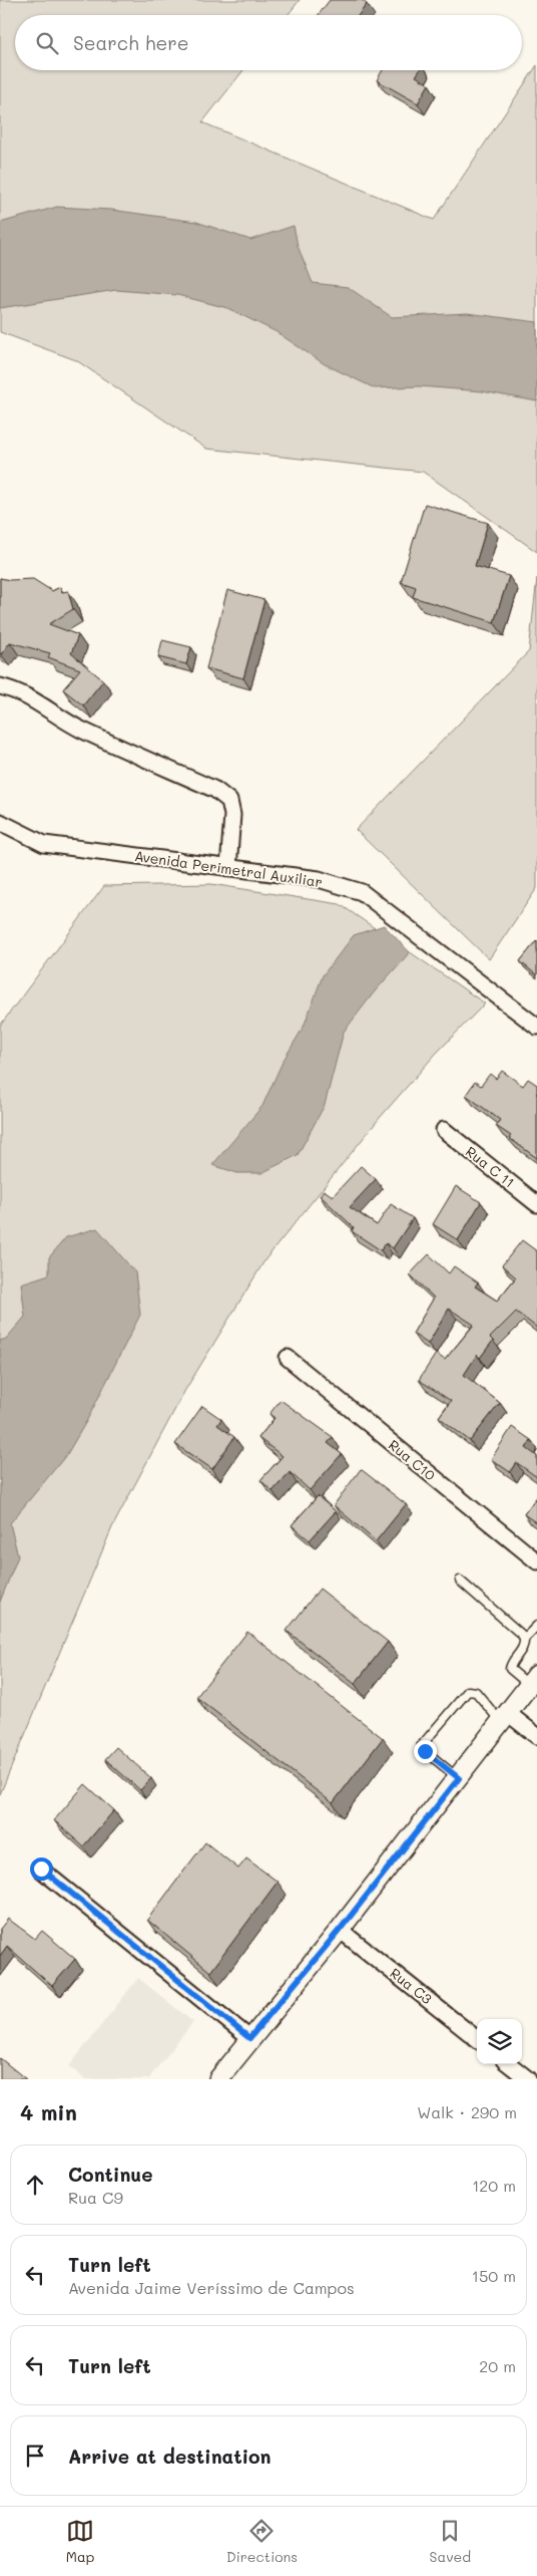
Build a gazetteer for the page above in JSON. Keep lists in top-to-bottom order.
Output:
{
  "streets": {
    "street": [
      "Avenida Perimetral Auxiliar",
      "Rua C 11",
      "Rua C10",
      "Rua C3"
    ]
  },
  "page": {
    "search": "Search here",
    "heading": ["4 min", "Walk · 290 m"],
    "list": [
      ["Continue", "Rua C9", "120 m"],
      ["Turn left", "Avenida Jaime Veríssimo de Campos", "150 m"],
      ["Turn left", "20 m"],
      "Arrive at destination"
    ],
    "nav": ["Map", "Directions", "Saved"]
  }
}
